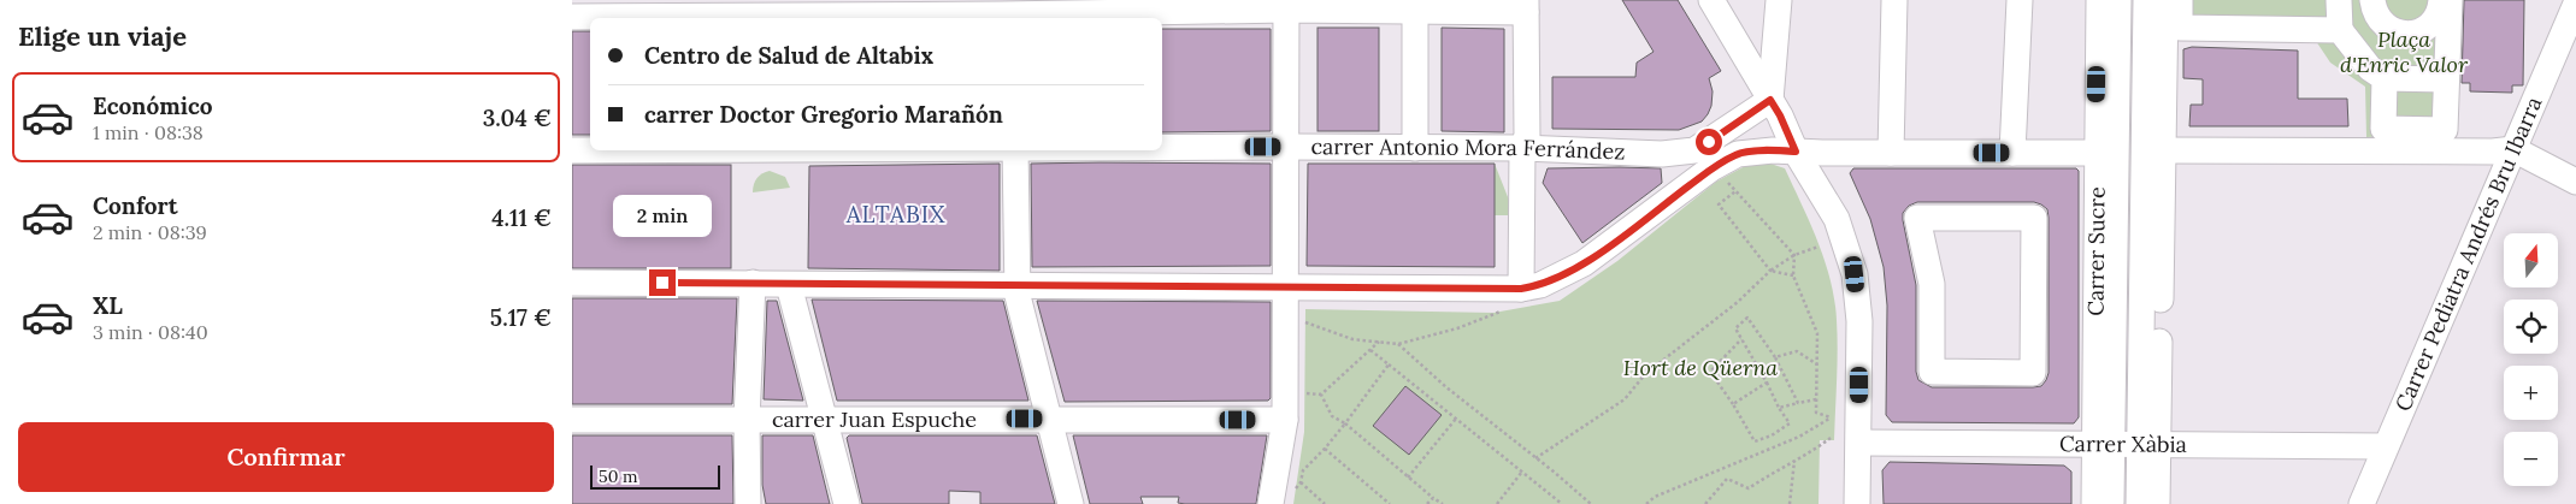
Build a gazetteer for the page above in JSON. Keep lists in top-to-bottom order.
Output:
{
  "streets": {
    "street": [
      "carrer Antonio Mora Ferrández",
      "Carrer Sucre",
      "Carrer Pediatra Andrés Bru Ibarra",
      "carrer Juan Espuche",
      "Carrer Xàbia"
    ]
  },
  "crossings": [
    ["Carrer Sucre", "Carrer Xàbia"],
    ["Carrer Pediatra Andrés Bru Ibarra", "Carrer Xàbia"]
  ],
  "districts": ["ALTABIX"],
  "parks": ["Plaça d'Enric Valor", "Hort de Qüerna"],
  "scale_bar": "50 m",
  "north": "top",
  "page": {
    "heading": "Elige un viaje",
    "banner": ["Centro de Salud de Altabix", "carrer Doctor Gregorio Marañón"],
    "list": [
      {
        "name": "Económico",
        "note": "1 min · 08:38",
        "value": "3.04 €"
      },
      {
        "name": "Confort",
        "note": "2 min · 08:39",
        "value": "4.11 €"
      },
      {
        "name": "XL",
        "note": "3 min · 08:40",
        "value": "5.17 €"
      }
    ],
    "bubble": "2 min",
    "map_buttons": ["+", "−"],
    "buttons": "Confirmar",
    "scale": "50 m"
  }
}
